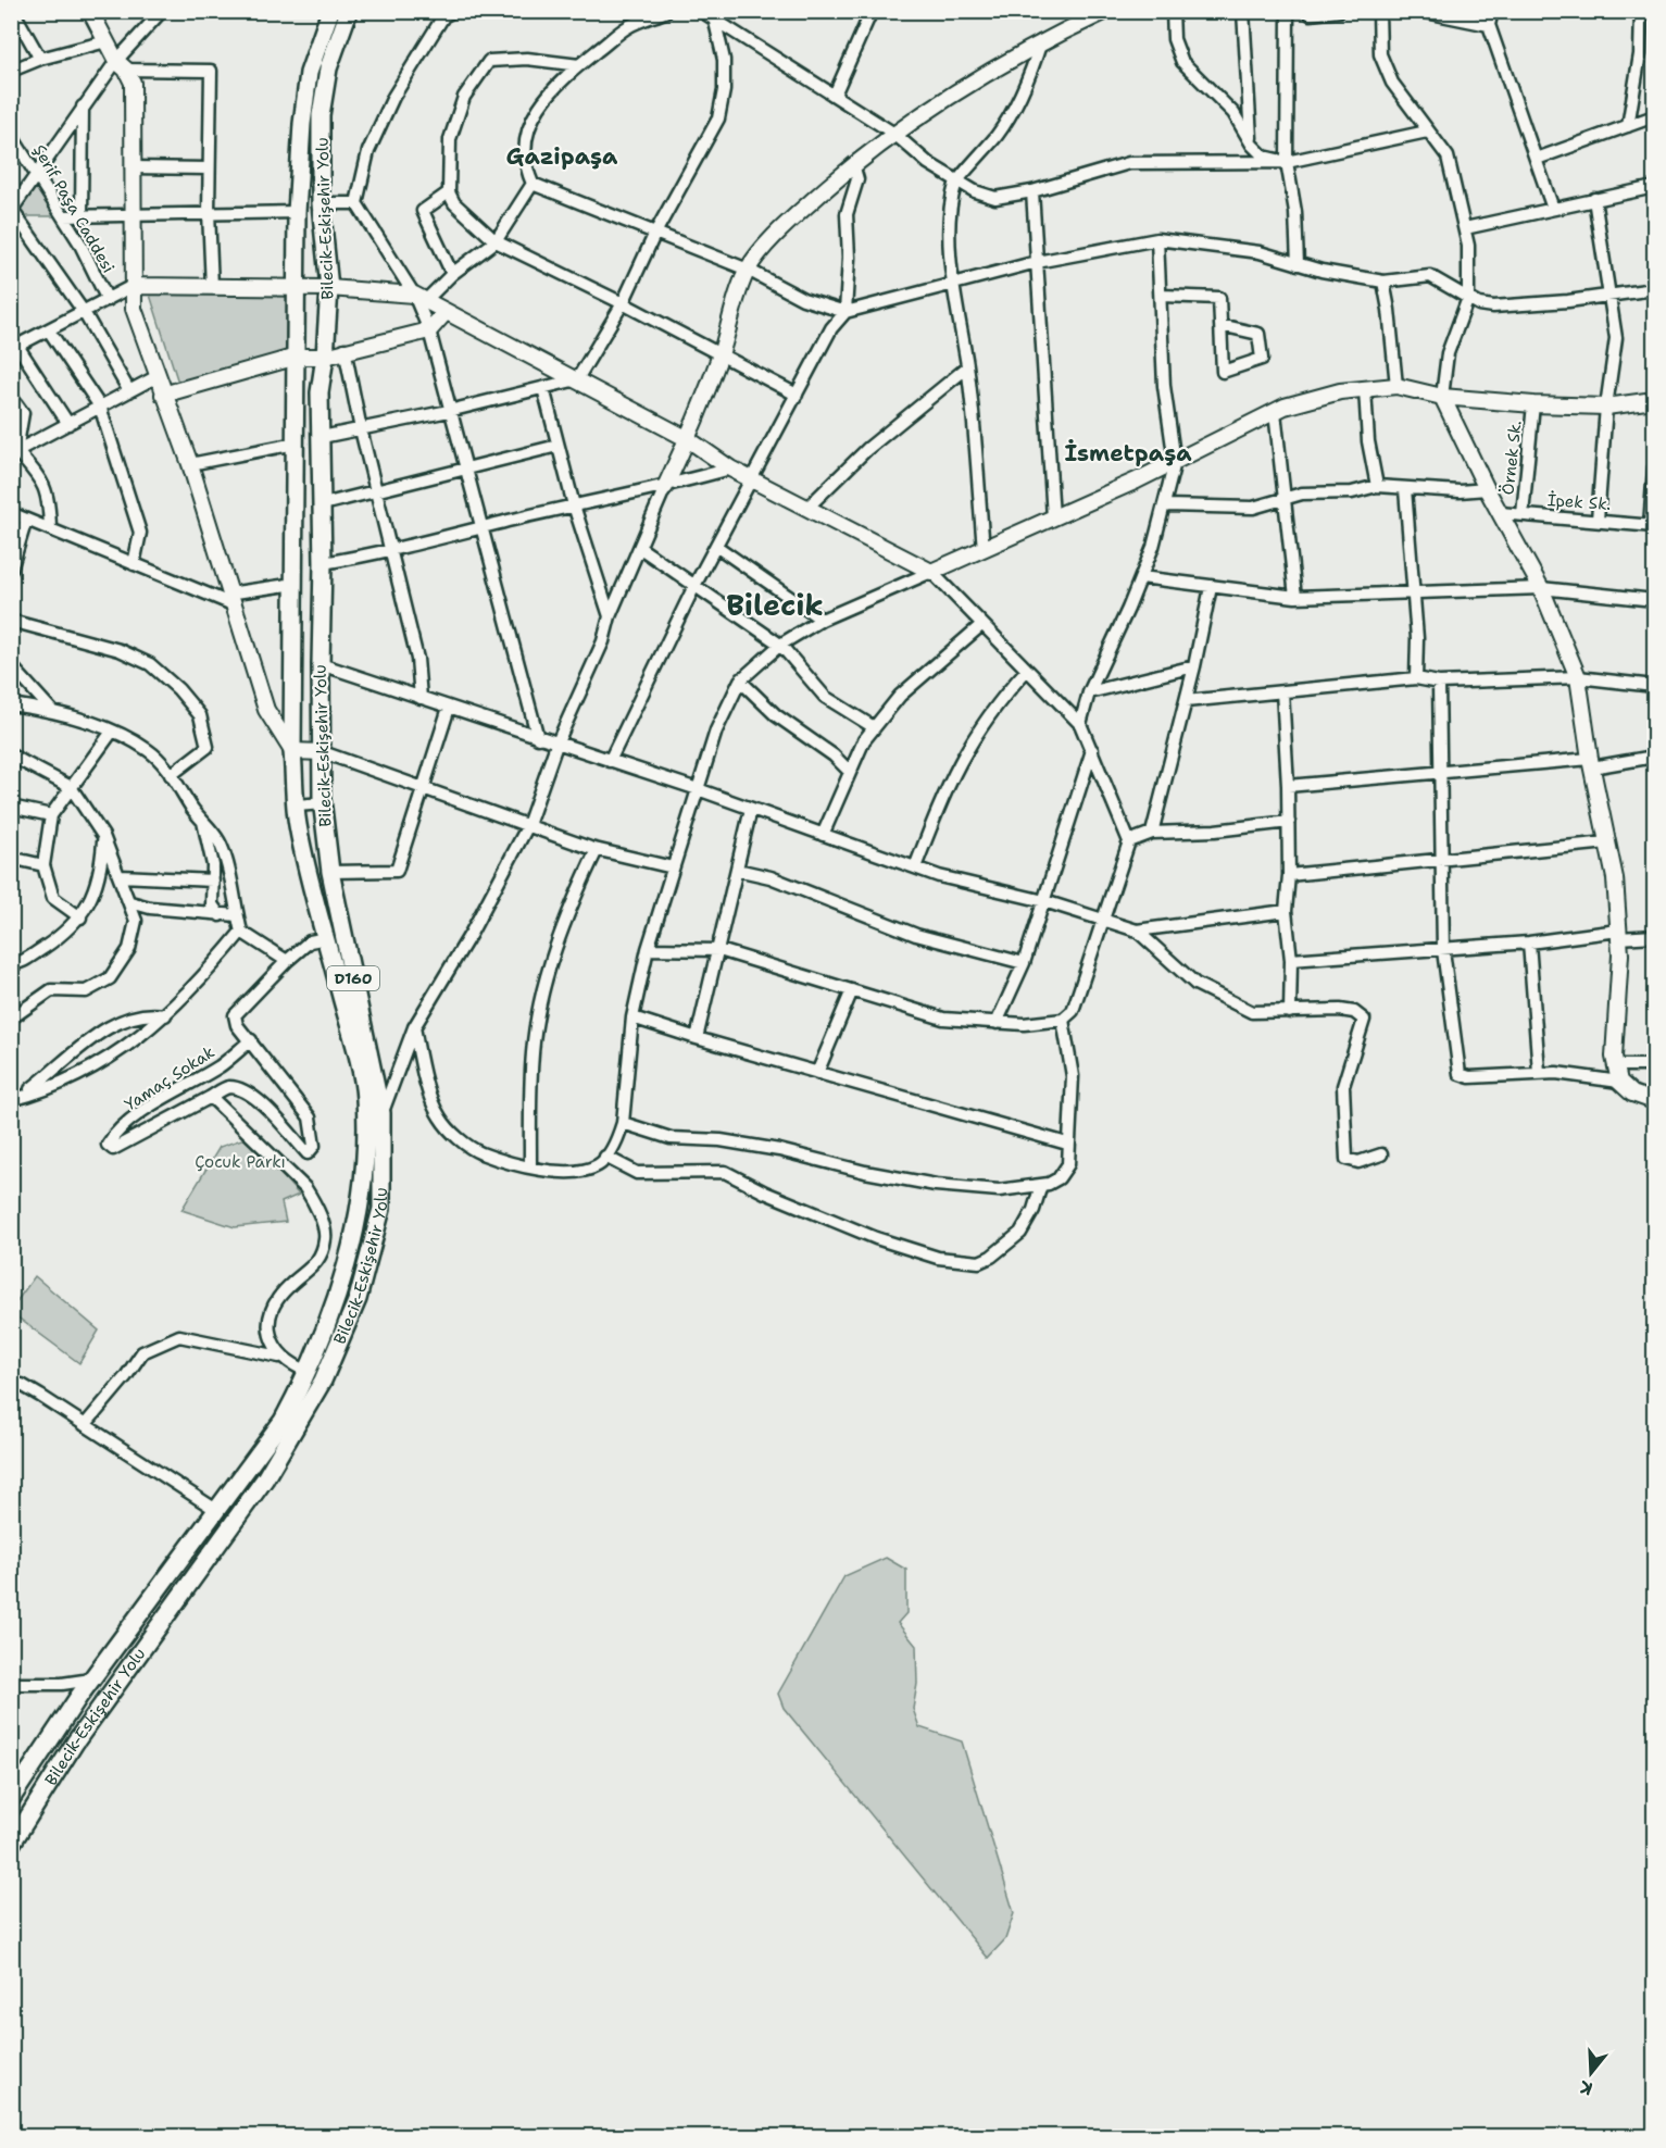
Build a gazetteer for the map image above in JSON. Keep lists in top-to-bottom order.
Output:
{
  "streets": {
    "main road": ["Bilecik-Eskişehir Yolu", "D160"],
    "street": [
      "Şerif Paşa Caddesi",
      "Örnek Sk.",
      "İpek Sk.",
      "Yamaç Sokak"
    ]
  },
  "crossings": [
    ["Örnek Sk.", "İpek Sk."]
  ],
  "districts": ["Gazipaşa", "İsmetpaşa", "Bilecik"],
  "parks": ["Çocuk Parkı"],
  "north": "bottom"
}
